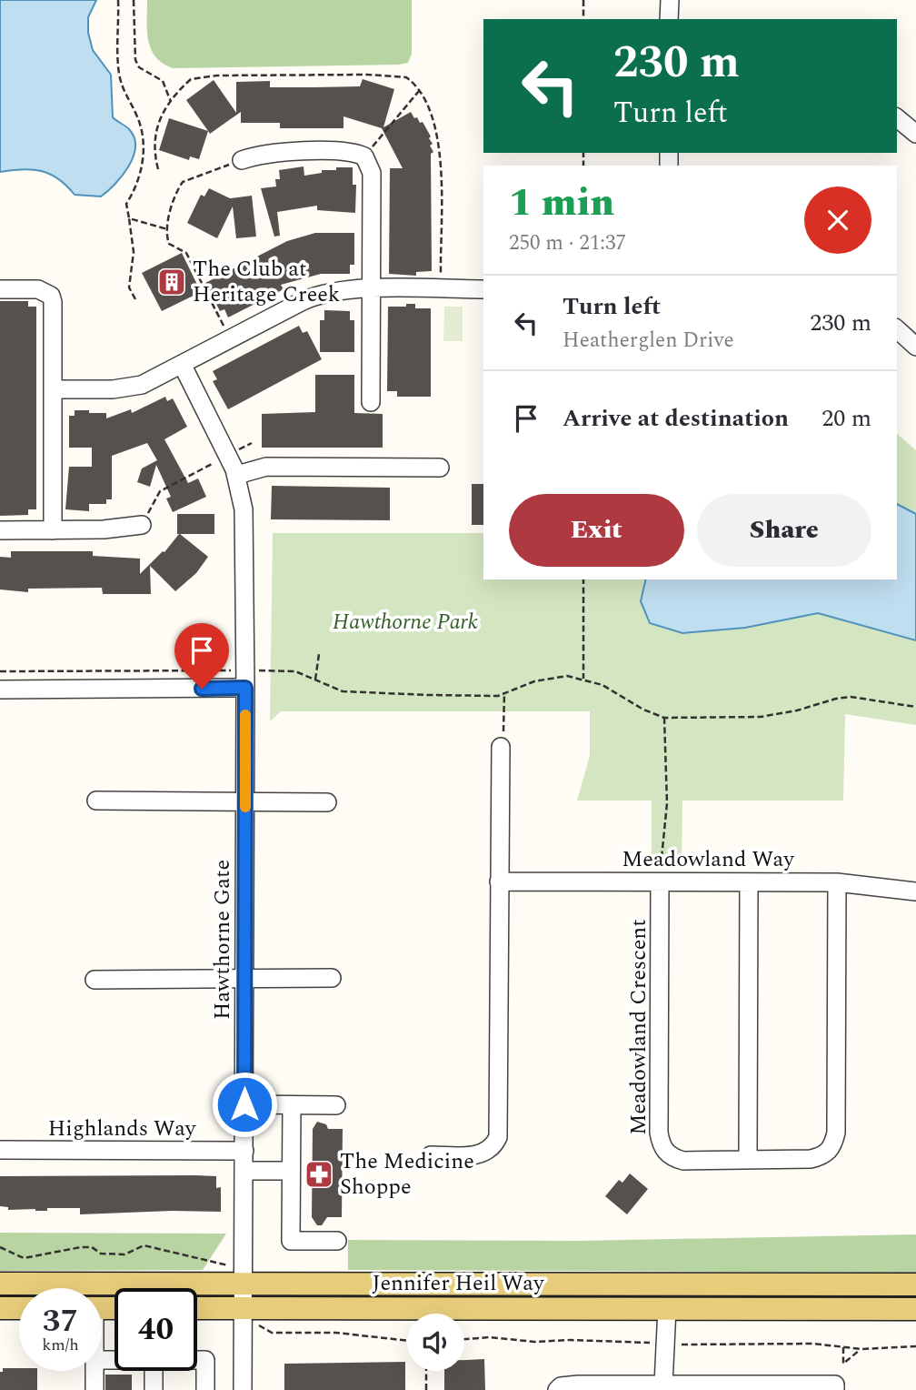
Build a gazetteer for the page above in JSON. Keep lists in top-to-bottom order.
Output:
{
  "streets": {
    "main road": ["Jennifer Heil Way"],
    "street": [
      "Meadowland Way",
      "Hawthorne Gate",
      "Meadowland Crescent",
      "Highlands Way"
    ]
  },
  "crossings": [
    ["Meadowland Way", "Meadowland Crescent"],
    ["Hawthorne Gate", "Highlands Way"],
    ["Hawthorne Gate", "Jennifer Heil Way"]
  ],
  "parks": ["Hawthorne Park"],
  "places": {
    "building": ["The Club at Heritage Creek"],
    "pharmacy": ["The Medicine Shoppe"]
  },
  "page": {
    "turn": ["230 m", "Turn left"],
    "heading": ["1 min", "250 m · 21:37"],
    "list": [
      {
        "name": "Turn left",
        "note": "Heatherglen Drive",
        "value": "230 m"
      },
      {
        "name": "Arrive at destination",
        "value": "20 m"
      }
    ],
    "buttons": ["Exit", "Share"],
    "speed": "37 km/h",
    "limit": "40"
  }
}
